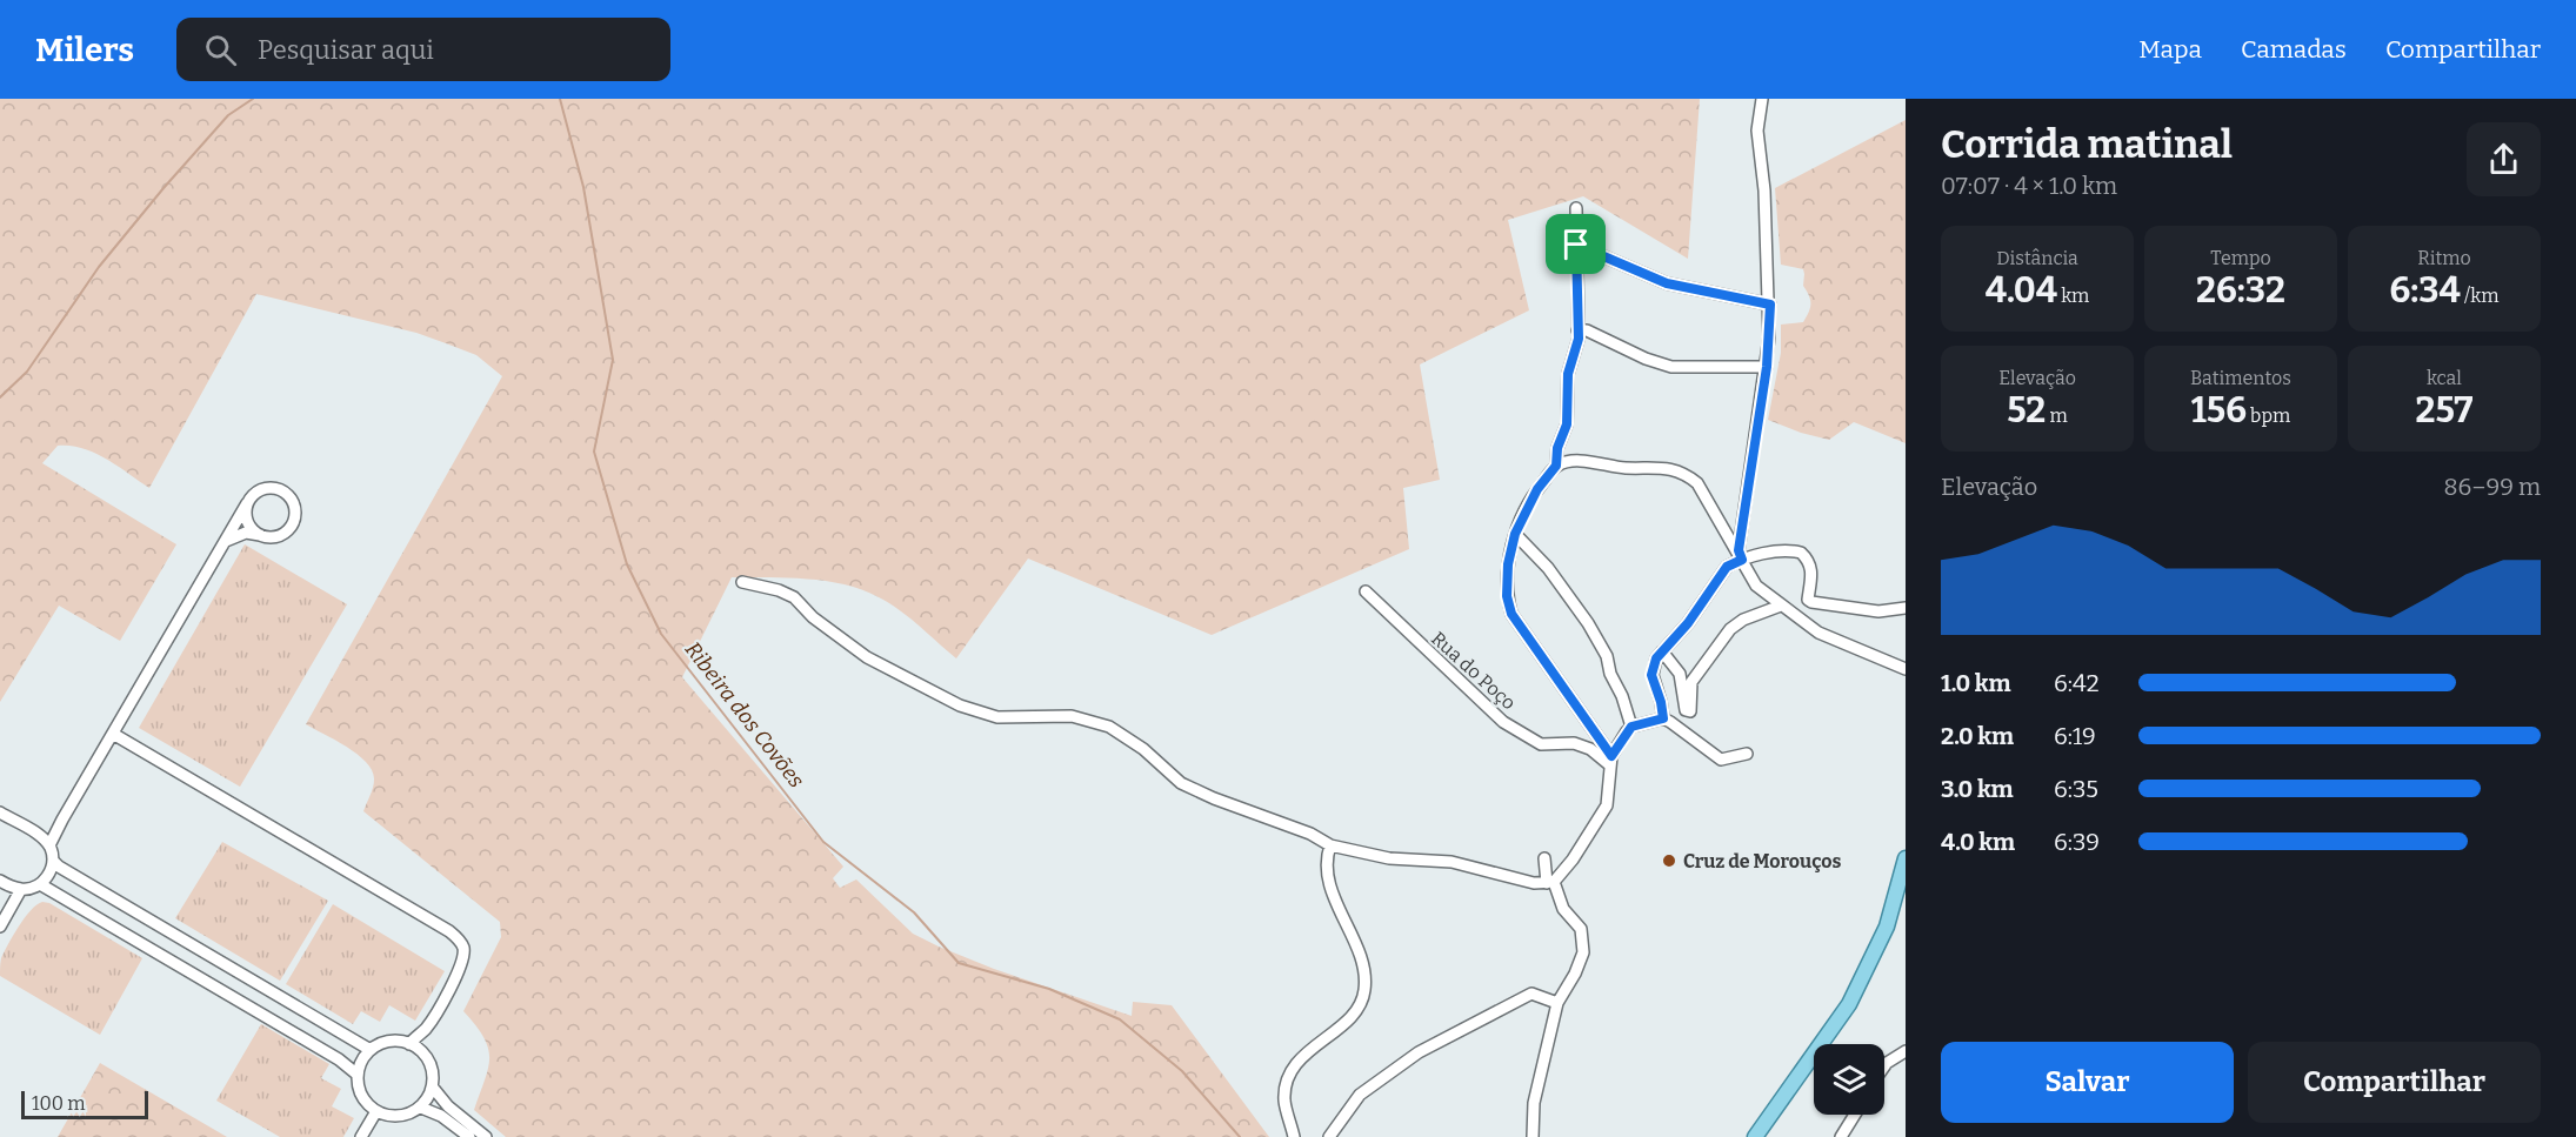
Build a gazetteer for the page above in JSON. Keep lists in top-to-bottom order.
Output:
{
  "streets": {
    "street": ["Rua do Poço"]
  },
  "water": ["Ribeira dos Covões"],
  "places": ["Cruz de Morouços"],
  "scale_bar": "100 m",
  "page": {
    "header": "Milers",
    "search": "Pesquisar aqui",
    "nav": ["Mapa", "Camadas", "Compartilhar"],
    "heading": ["Corrida matinal", "07:07 · 4 × 1.0 km"],
    "stats": [
      ["Distância", "4.04 km"],
      ["Tempo", "26:32"],
      ["Ritmo", "6:34 /km"],
      ["Elevação", "52 m"],
      ["Batimentos", "156 bpm"],
      ["kcal", "257"]
    ],
    "chart": ["Elevação", "86–99 m"],
    "list": [
      {
        "name": "1.0 km",
        "note": "6:42"
      },
      {
        "name": "2.0 km",
        "note": "6:19"
      },
      {
        "name": "3.0 km",
        "note": "6:35"
      },
      {
        "name": "4.0 km",
        "note": "6:39"
      }
    ],
    "buttons": ["Salvar", "Compartilhar"],
    "scale": "100 m"
  }
}
